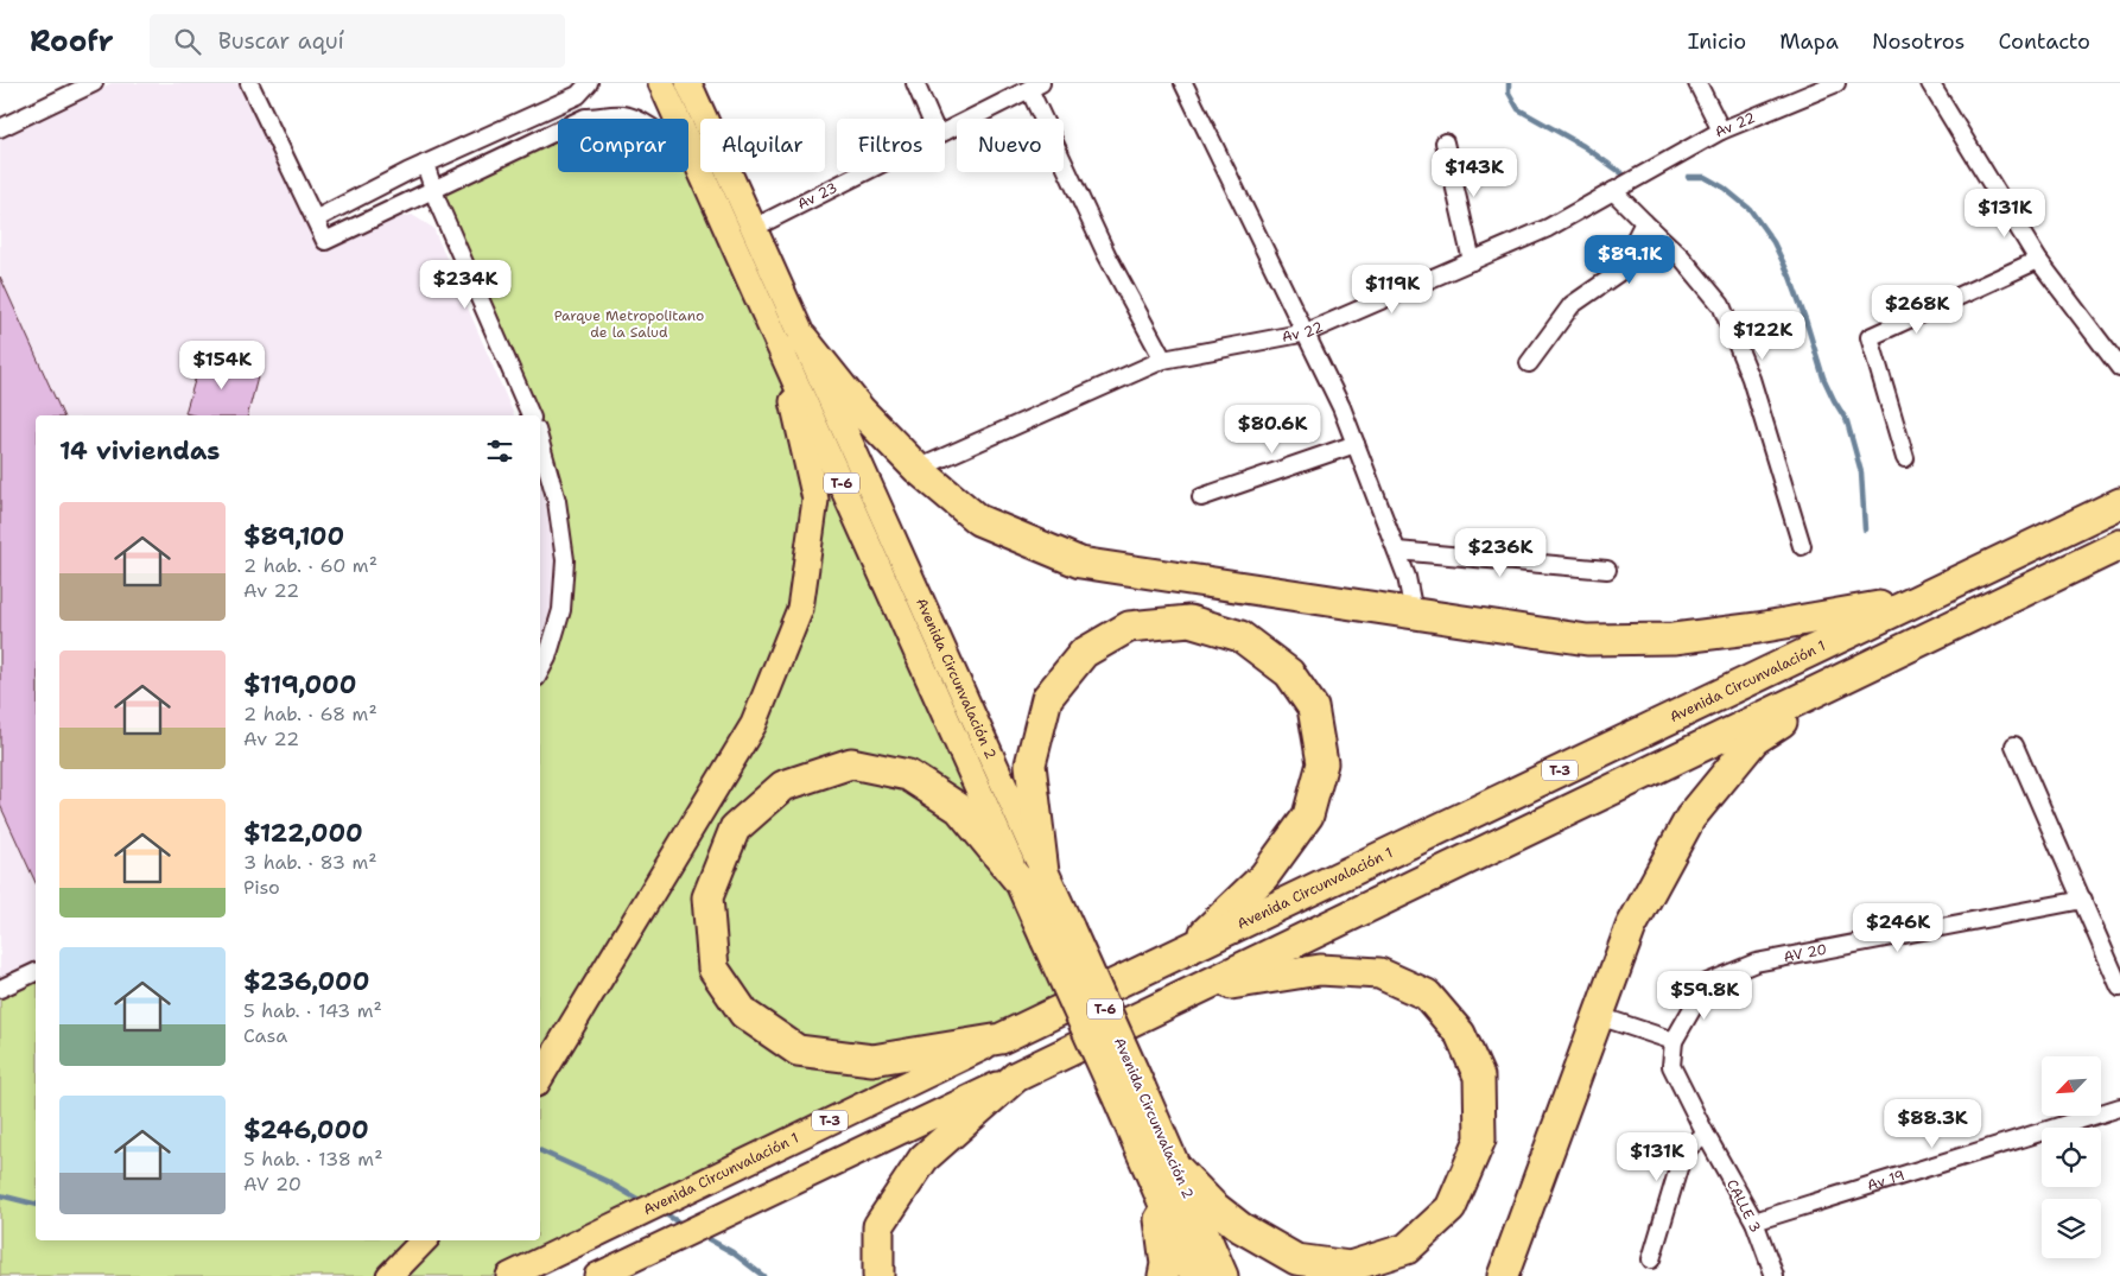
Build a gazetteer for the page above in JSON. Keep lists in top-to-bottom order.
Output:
{
  "streets": {
    "highway": [
      "T-6",
      "Avenida Circunvalación 2",
      "Avenida Circunvalación 1",
      "T-3"
    ],
    "street": [
      "Av 22",
      "Av 23",
      "AV 20",
      "Av 19",
      "CALLE 3"
    ]
  },
  "crossings": [
    ["Av 23", "Avenida Circunvalación 2"],
    ["AV 20", "CALLE 3"],
    ["Av 19", "CALLE 3"]
  ],
  "parks": ["Parque Metropolitano de la Salud"],
  "north": "bottom left",
  "page": {
    "header": "Roofr",
    "search": "Buscar aquí",
    "nav": [
      "Inicio",
      "Mapa",
      "Nosotros",
      "Contacto"
    ],
    "chip": [
      "Comprar",
      "Alquilar",
      "Filtros",
      "Nuevo"
    ],
    "price": [
      "$143K",
      "$131K",
      "$89.1K",
      "$234K",
      "$119K",
      "$268K",
      "$122K",
      "$154K",
      "$80.6K",
      "$236K",
      "$246K",
      "$59.8K",
      "$88.3K",
      "$131K"
    ],
    "heading": "14 viviendas",
    "list": [
      {
        "name": "$89,100",
        "note": "2 hab. · 60 m² · Av 22"
      },
      {
        "name": "$119,000",
        "note": "2 hab. · 68 m² · Av 22"
      },
      {
        "name": "$122,000",
        "note": "3 hab. · 83 m² · Piso"
      },
      {
        "name": "$236,000",
        "note": "5 hab. · 143 m² · Casa"
      },
      {
        "name": "$246,000",
        "note": "5 hab. · 138 m² · AV 20"
      }
    ]
  }
}
